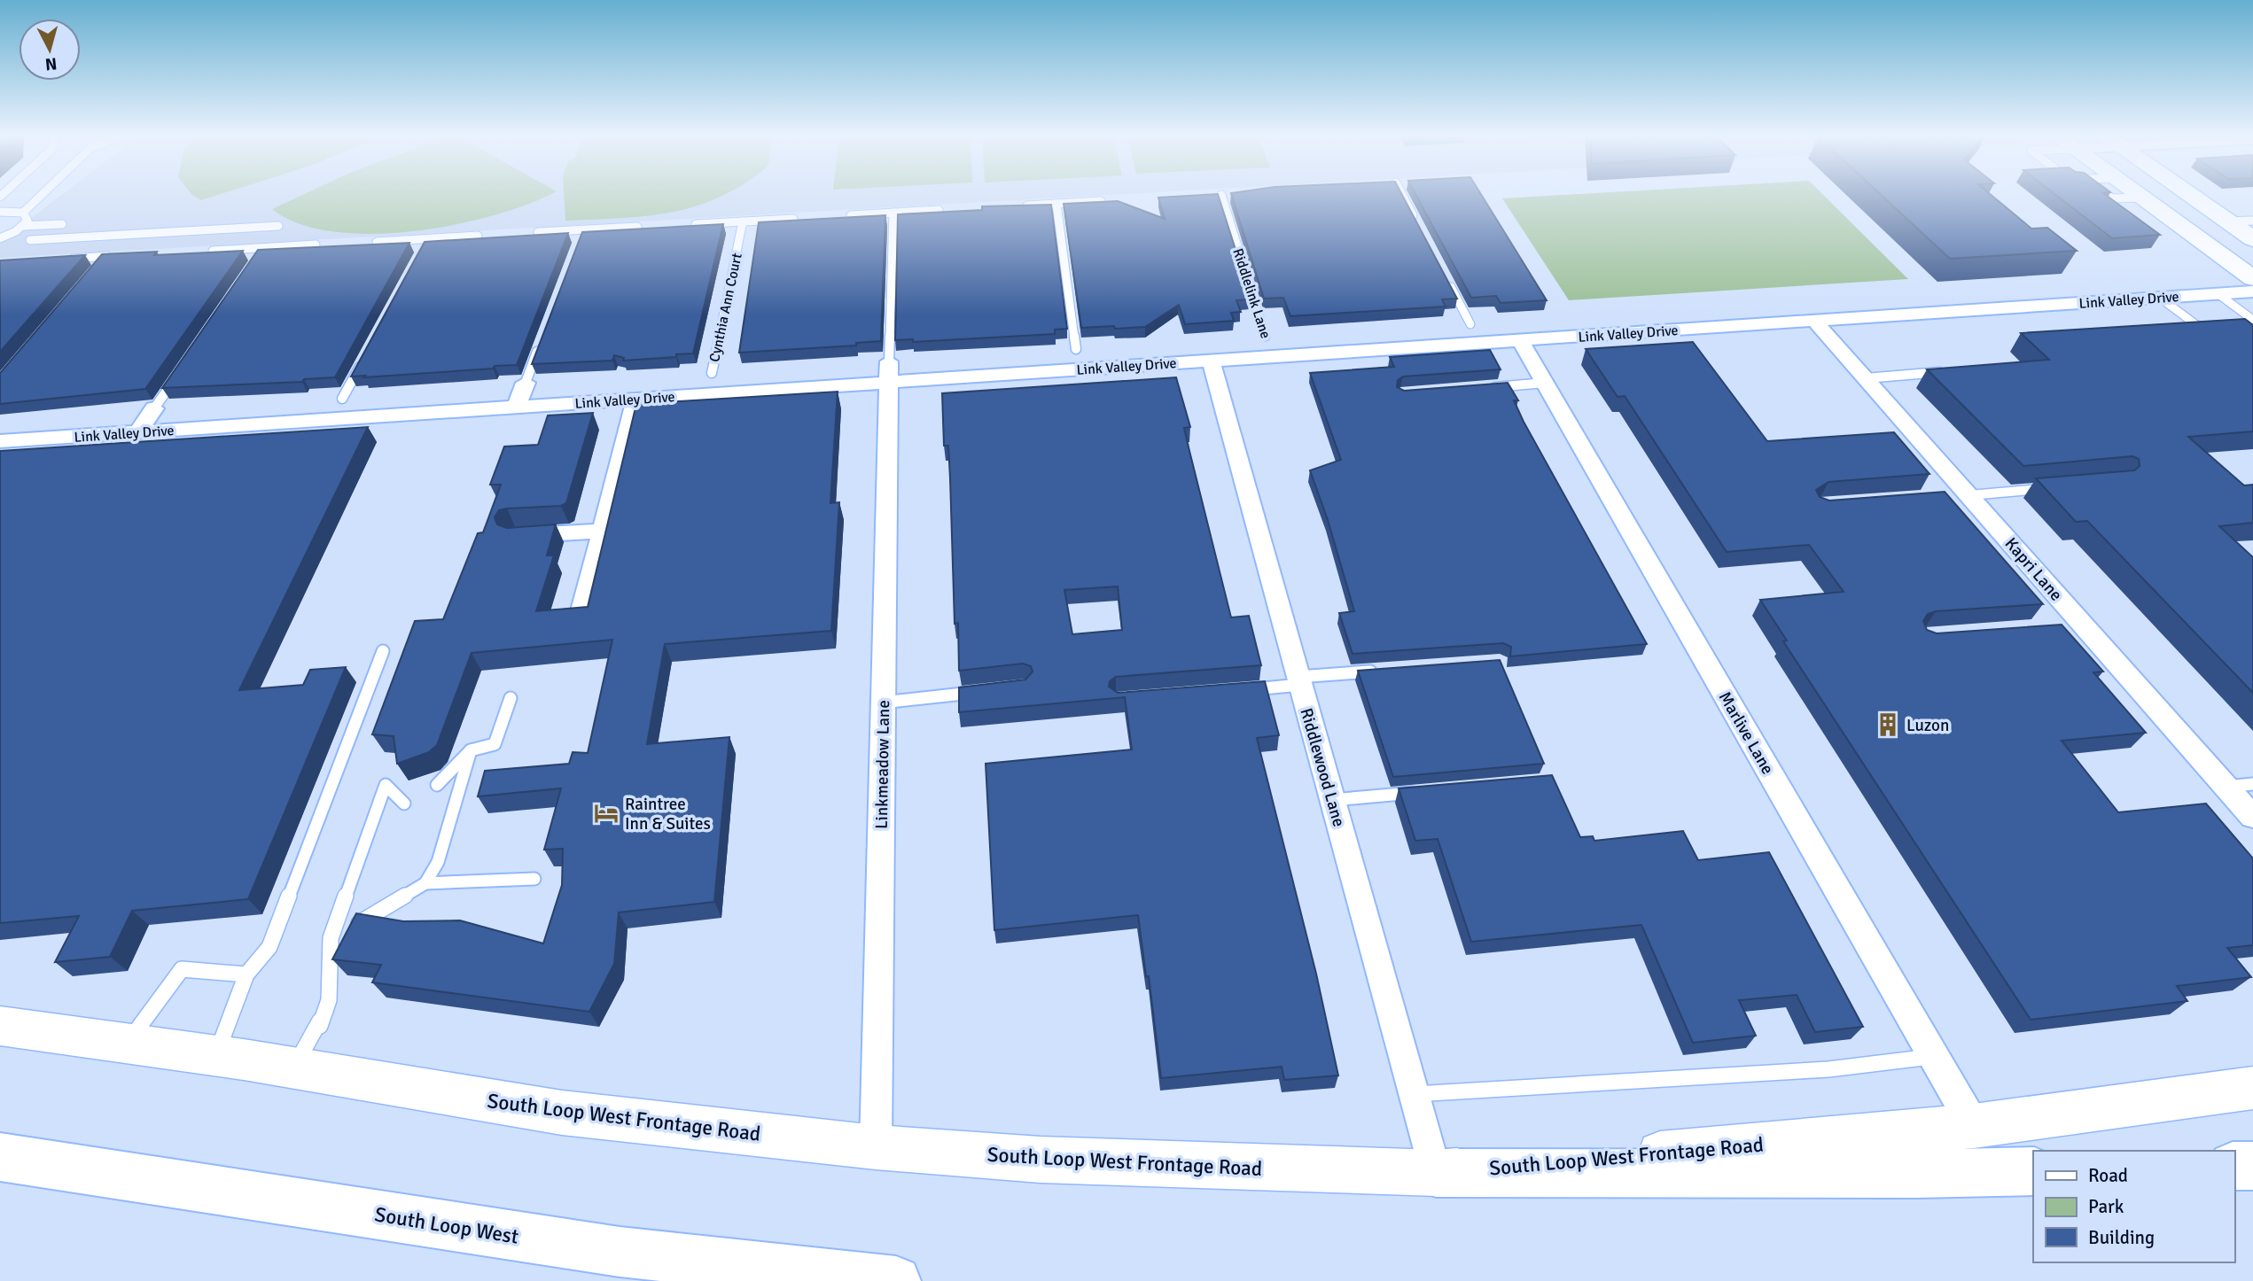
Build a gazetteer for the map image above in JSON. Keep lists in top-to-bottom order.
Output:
{
  "streets": {
    "highway": ["South Loop West"],
    "main road": ["South Loop West Frontage Road"],
    "street": [
      "Riddlelink Lane",
      "Link Valley Drive",
      "Cynthia Ann Court",
      "Kapri Lane",
      "Marlive Lane",
      "Linkmeadow Lane",
      "Riddlewood Lane"
    ]
  },
  "crossings": [
    ["Riddlelink Lane", "Link Valley Drive"],
    ["Link Valley Drive", "Cynthia Ann Court"],
    ["Link Valley Drive", "Kapri Lane"],
    ["Link Valley Drive", "Marlive Lane"],
    ["Link Valley Drive", "Linkmeadow Lane"],
    ["Link Valley Drive", "Riddlewood Lane"],
    ["Marlive Lane", "South Loop West Frontage Road"],
    ["Linkmeadow Lane", "South Loop West Frontage Road"],
    ["Riddlewood Lane", "South Loop West Frontage Road"]
  ],
  "places": {
    "building": ["Luzon"],
    "hotel": ["Raintree Inn & Suites"]
  },
  "legend": ["Road", "Park", "Building"],
  "north": "bottom"
}
